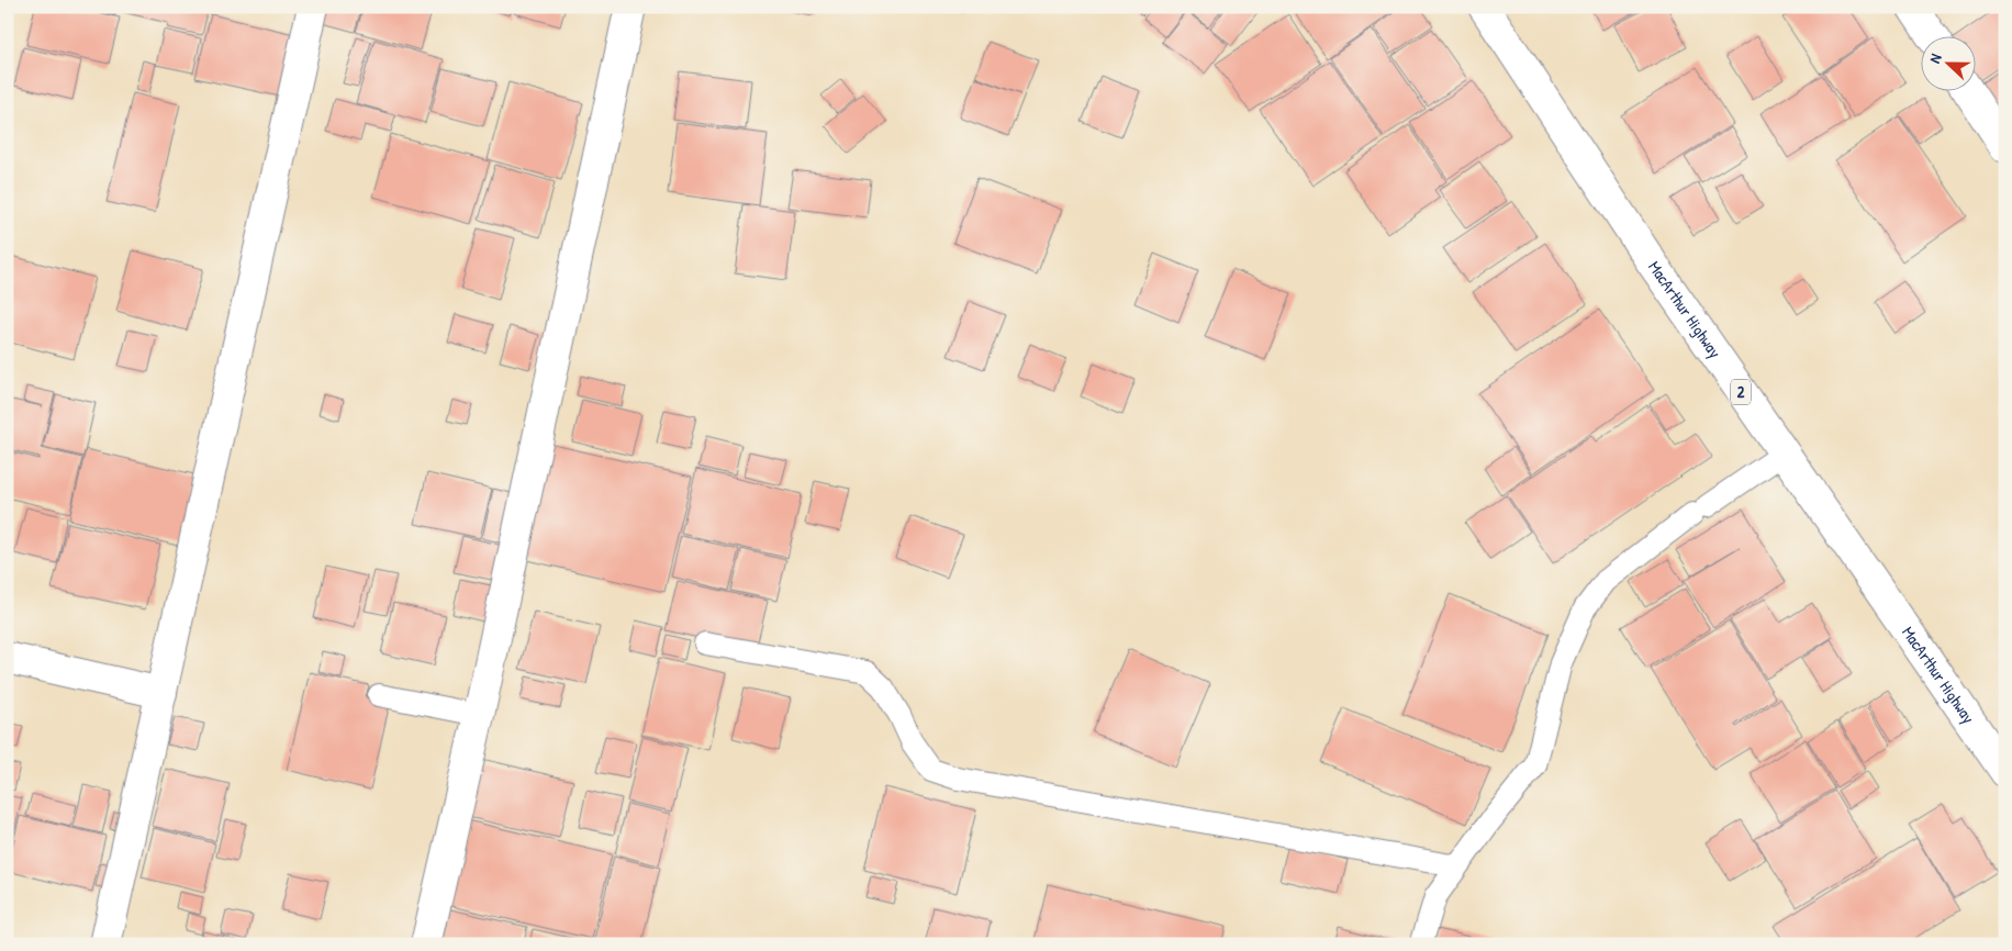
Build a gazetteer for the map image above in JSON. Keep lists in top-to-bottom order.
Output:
{
  "streets": {
    "main road": ["MacArthur Highway", "2"]
  },
  "north": "left"
}
